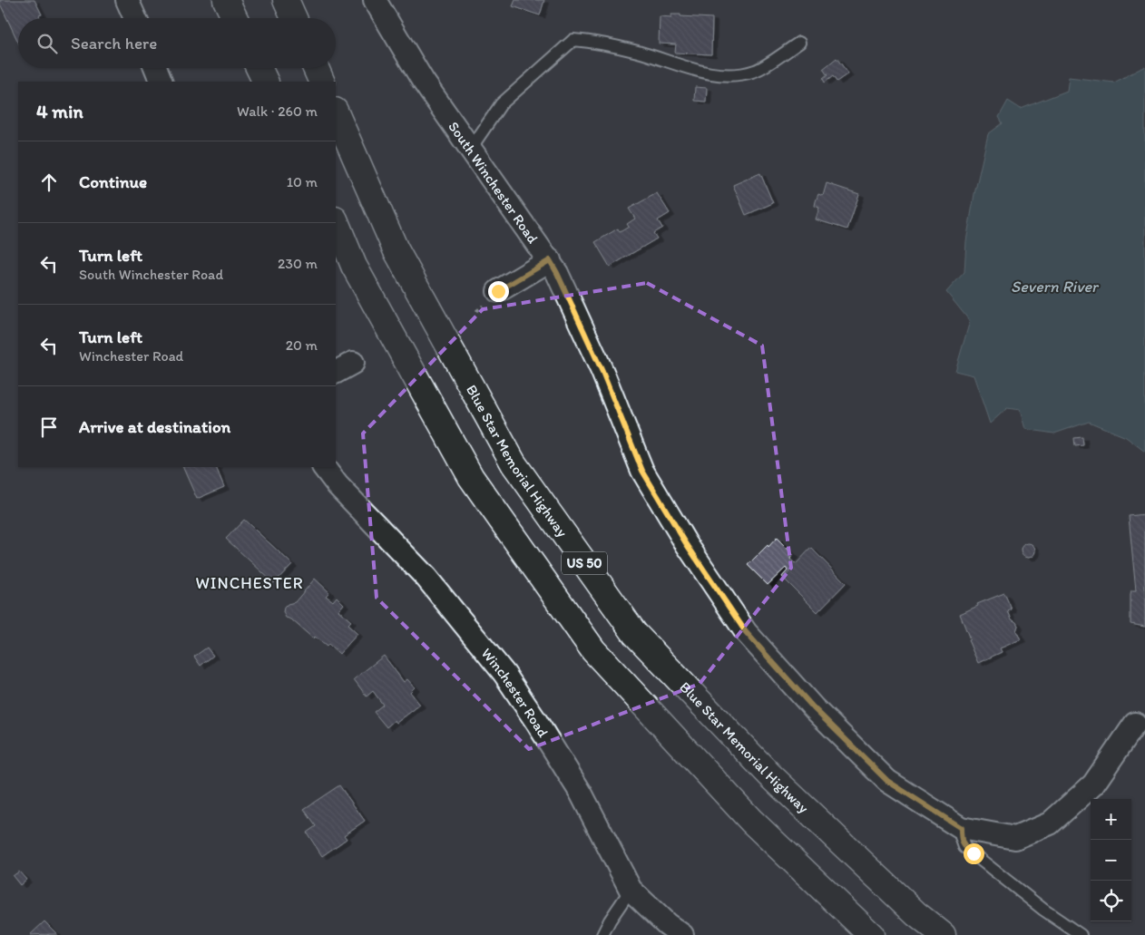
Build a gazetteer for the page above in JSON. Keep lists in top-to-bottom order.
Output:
{
  "streets": {
    "highway": ["Blue Star Memorial Highway", "US 50"],
    "street": ["South Winchester Road", "Winchester Road"]
  },
  "districts": ["WINCHESTER"],
  "water": ["Severn River"],
  "page": {
    "search": "Search here",
    "heading": ["4 min", "Walk · 260 m"],
    "list": [
      ["Continue", "10 m"],
      ["Turn left", "South Winchester Road", "230 m"],
      ["Turn left", "Winchester Road", "20 m"],
      "Arrive at destination"
    ],
    "map_buttons": ["+", "−"]
  }
}
